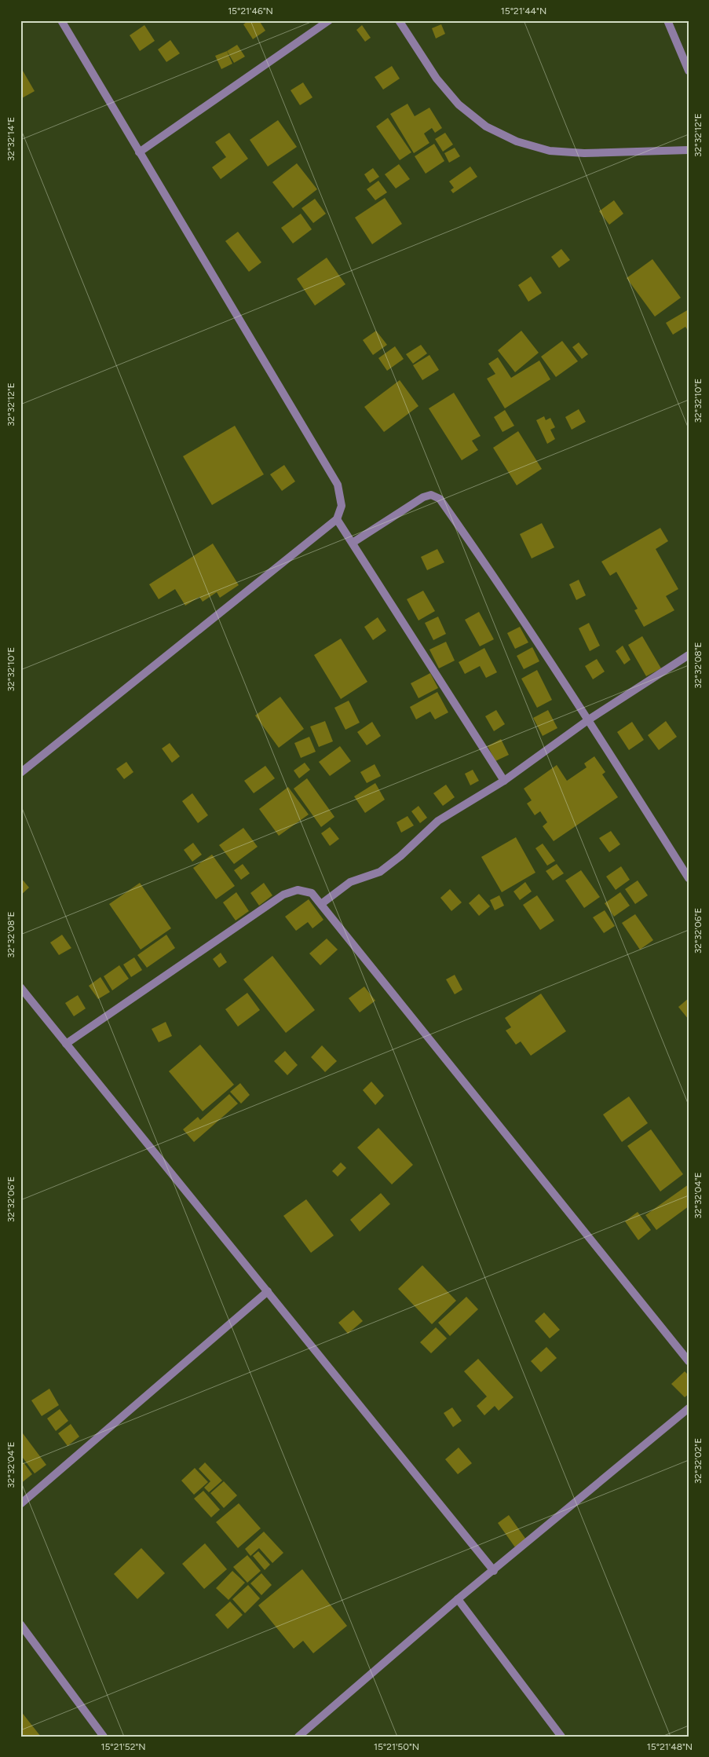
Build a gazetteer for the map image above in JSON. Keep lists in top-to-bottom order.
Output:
{
  "coordinates": [
    "15°21'46\"N",
    "15°21'44\"N",
    "32°32'12\"E",
    "32°32'14\"E",
    "32°32'10\"E",
    "32°32'08\"E",
    "32°32'06\"E",
    "32°32'04\"E",
    "32°32'02\"E",
    "15°21'52\"N",
    "15°21'50\"N",
    "15°21'48\"N"
  ]
}
